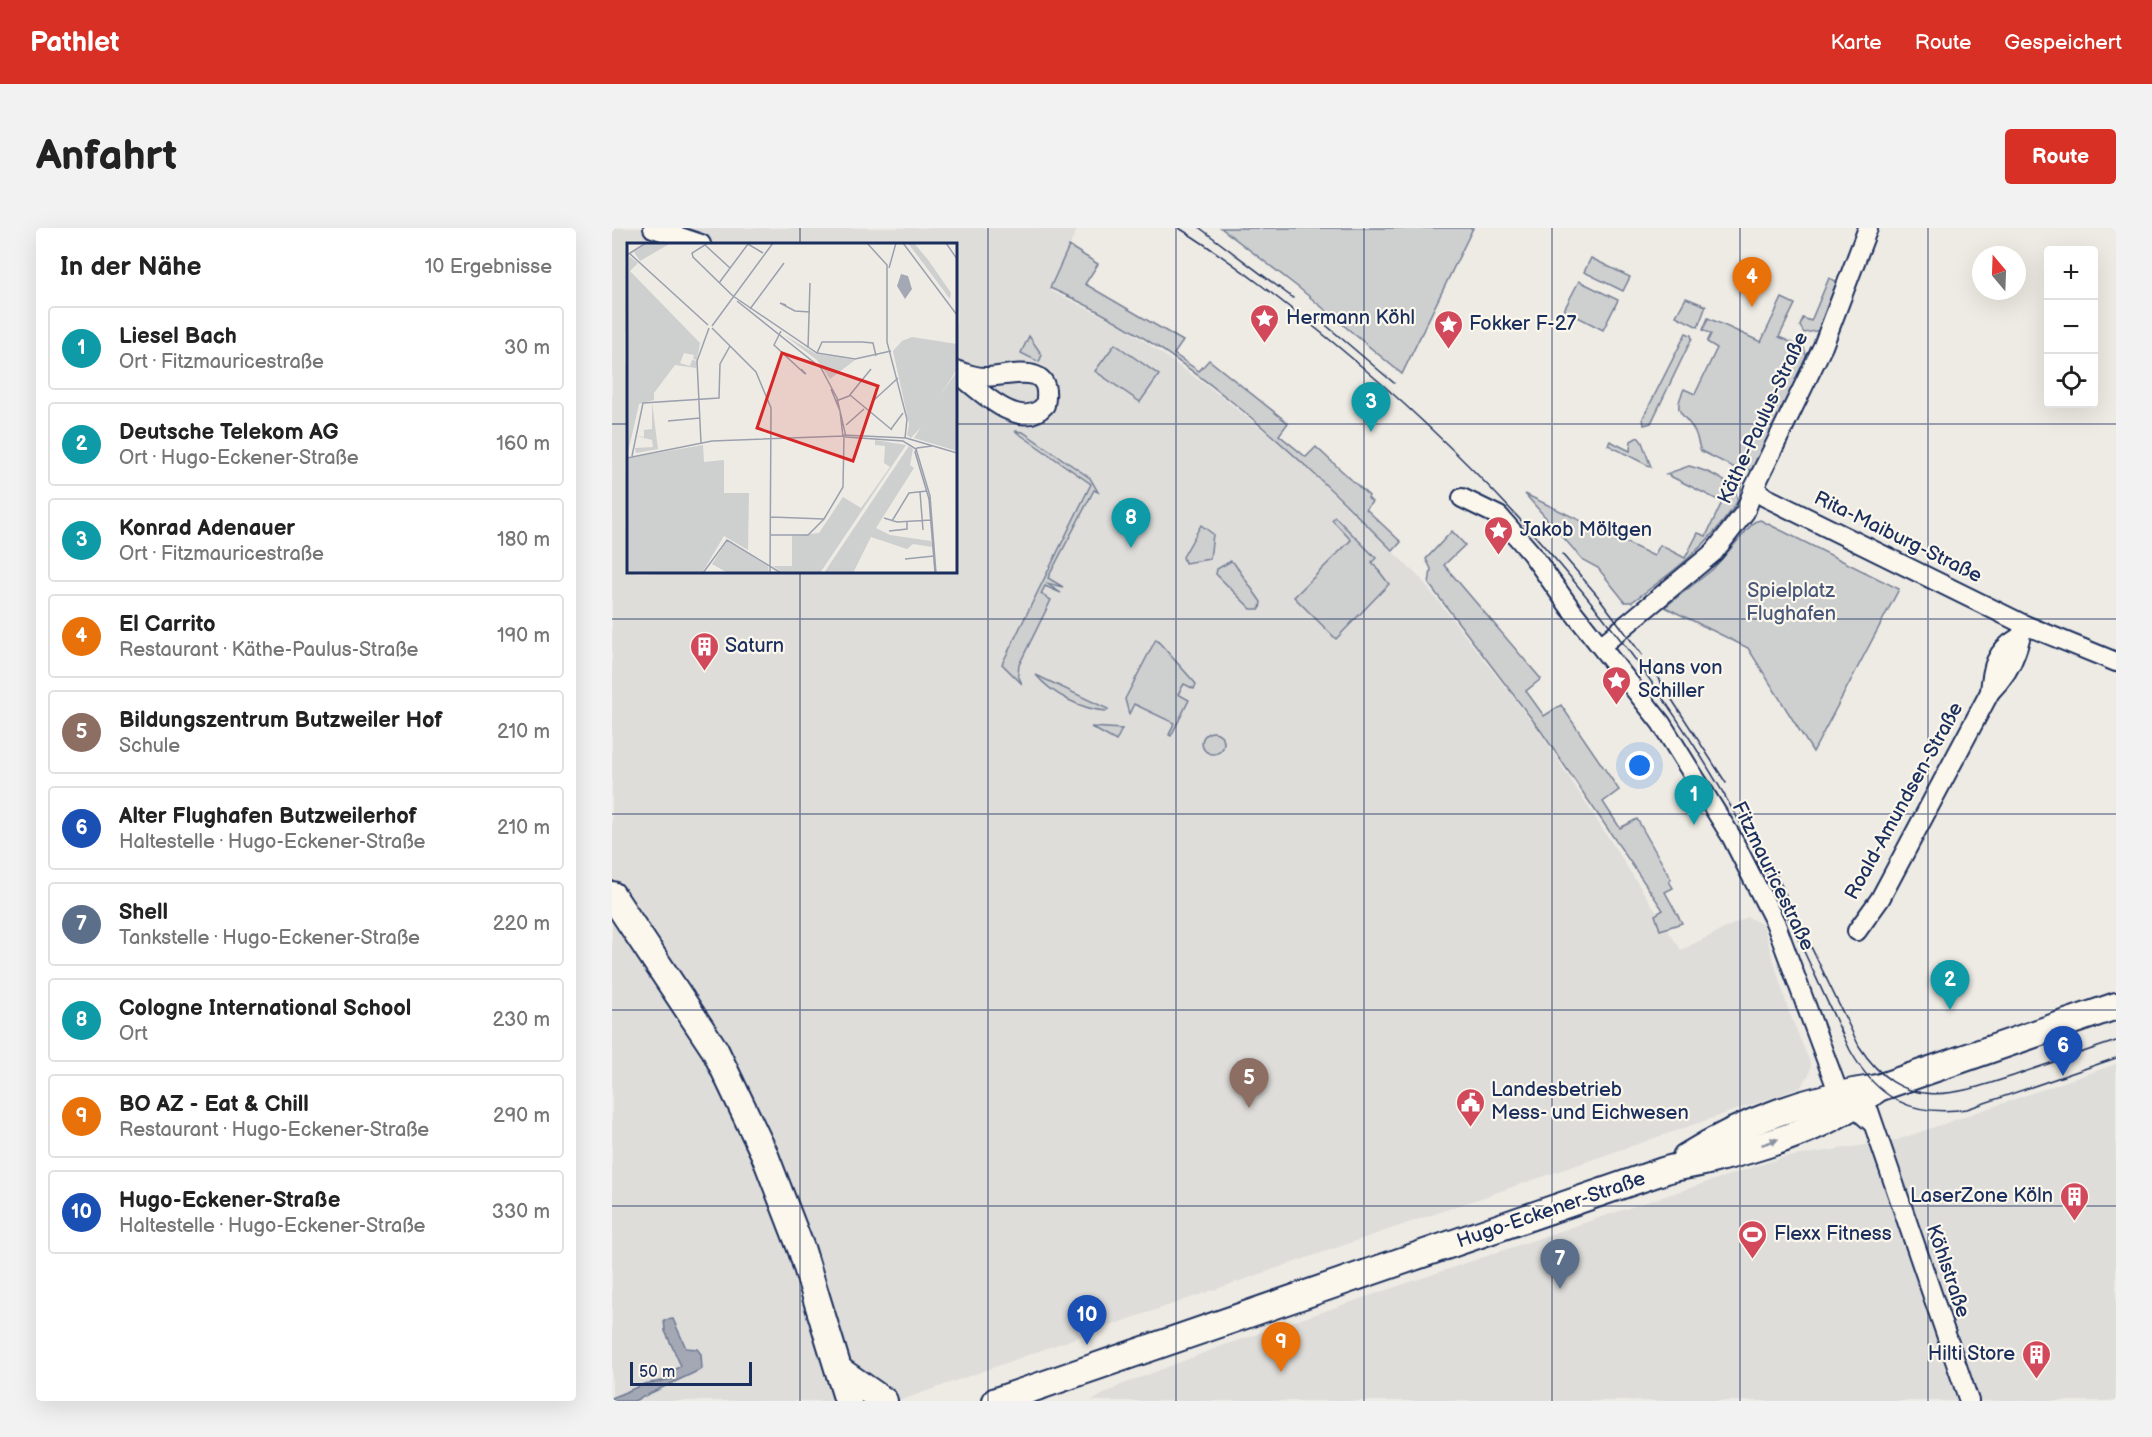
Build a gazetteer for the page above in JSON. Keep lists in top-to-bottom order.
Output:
{
  "streets": {
    "main road": ["Hugo-Eckener-Straße"],
    "street": [
      "Käthe-Paulus-Straße",
      "Rita-Maiburg-Straße",
      "Roald-Amundsen-Straße",
      "Fitzmauricestraße",
      "Köhlstraße"
    ]
  },
  "crossings": [
    ["Käthe-Paulus-Straße", "Rita-Maiburg-Straße"],
    ["Käthe-Paulus-Straße", "Fitzmauricestraße"],
    ["Rita-Maiburg-Straße", "Roald-Amundsen-Straße"],
    ["Fitzmauricestraße", "Hugo-Eckener-Straße"],
    ["Fitzmauricestraße", "Köhlstraße"],
    ["Hugo-Eckener-Straße", "Köhlstraße"]
  ],
  "parks": ["Spielplatz Flughafen"],
  "places": {
    "place": [
      "Hermann Köhl",
      "Fokker F-27",
      "Jakob Möltgen",
      "Hans von Schiller"
    ],
    "building": ["Saturn", "LaserZone Köln", "Hilti Store"],
    "public building": ["Landesbetrieb Mess- und Eichwesen"],
    "sports": ["Flexx Fitness"]
  },
  "scale_bar": "50 m",
  "north": "top",
  "page": {
    "header": "Pathlet",
    "nav": ["Karte", "Route", "Gespeichert"],
    "buttons": "Route",
    "title": "Anfahrt",
    "heading": ["In der Nähe", "10 Ergebnisse"],
    "map_buttons": ["+", "−"],
    "pins": [
      "4",
      "3",
      "8",
      "1",
      "2",
      "6",
      "5",
      "7",
      "10",
      "9"
    ],
    "list": [
      {
        "mark": "1",
        "name": "Liesel Bach",
        "note": "Ort · Fitzmauricestraße",
        "value": "30 m"
      },
      {
        "mark": "2",
        "name": "Deutsche Telekom AG",
        "note": "Ort · Hugo-Eckener-Straße",
        "value": "160 m"
      },
      {
        "mark": "3",
        "name": "Konrad Adenauer",
        "note": "Ort · Fitzmauricestraße",
        "value": "180 m"
      },
      {
        "mark": "4",
        "name": "El Carrito",
        "note": "Restaurant · Käthe-Paulus-Straße",
        "value": "190 m"
      },
      {
        "mark": "5",
        "name": "Bildungszentrum Butzweiler Hof",
        "note": "Schule",
        "value": "210 m"
      },
      {
        "mark": "6",
        "name": "Alter Flughafen Butzweilerhof",
        "note": "Haltestelle · Hugo-Eckener-Straße",
        "value": "210 m"
      },
      {
        "mark": "7",
        "name": "Shell",
        "note": "Tankstelle · Hugo-Eckener-Straße",
        "value": "220 m"
      },
      {
        "mark": "8",
        "name": "Cologne International School",
        "note": "Ort",
        "value": "230 m"
      },
      {
        "mark": "9",
        "name": "BO AZ - Eat & Chill",
        "note": "Restaurant · Hugo-Eckener-Straße",
        "value": "290 m"
      },
      {
        "mark": "10",
        "name": "Hugo-Eckener-Straße",
        "note": "Haltestelle · Hugo-Eckener-Straße",
        "value": "330 m"
      }
    ],
    "scale": "50 m"
  }
}
